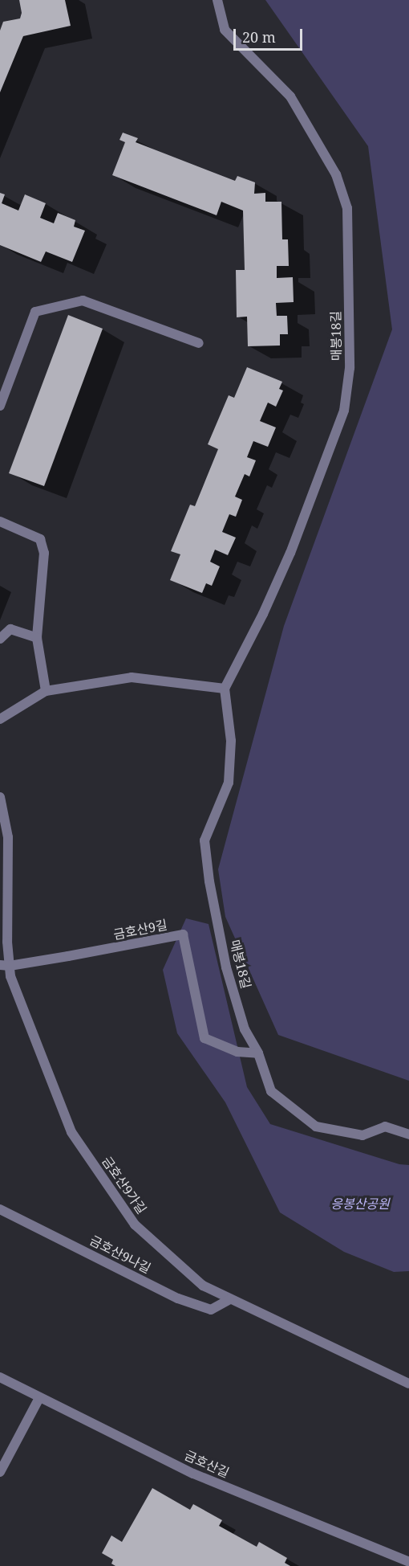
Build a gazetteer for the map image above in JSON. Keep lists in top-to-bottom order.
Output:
{
  "streets": {
    "street": [
      "매봉18길",
      "금호산9길",
      "금호산9가길",
      "금호산9나길",
      "금호산길"
    ]
  },
  "crossings": [
    ["매봉18길", "금호산9길"],
    ["금호산9길", "금호산9가길"],
    ["금호산9가길", "금호산9나길"]
  ],
  "parks": ["응봉산공원"],
  "scale_bar": "20 m"
}
